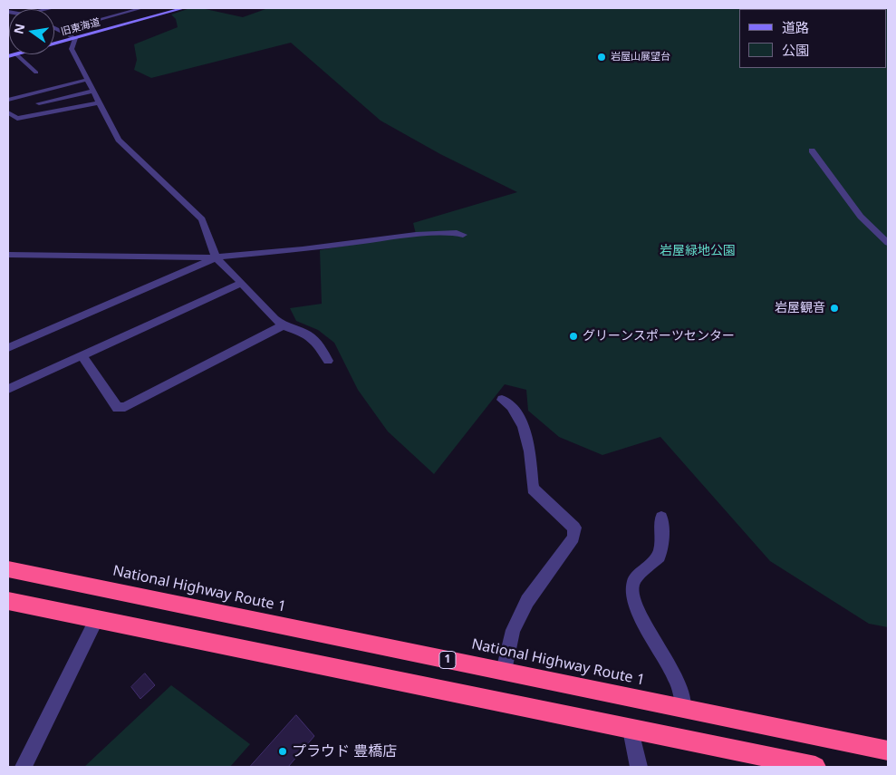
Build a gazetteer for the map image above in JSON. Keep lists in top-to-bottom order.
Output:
{
  "streets": {
    "highway": ["National Highway Route 1", "1"],
    "street": ["旧東海道"]
  },
  "parks": ["岩屋緑地公園"],
  "places": [
    "岩屋山展望台",
    "岩屋観音",
    "グリーンスポーツセンター",
    "プラウド 豊橋店"
  ],
  "legend": ["道路", "公園"],
  "north": "left"
}
